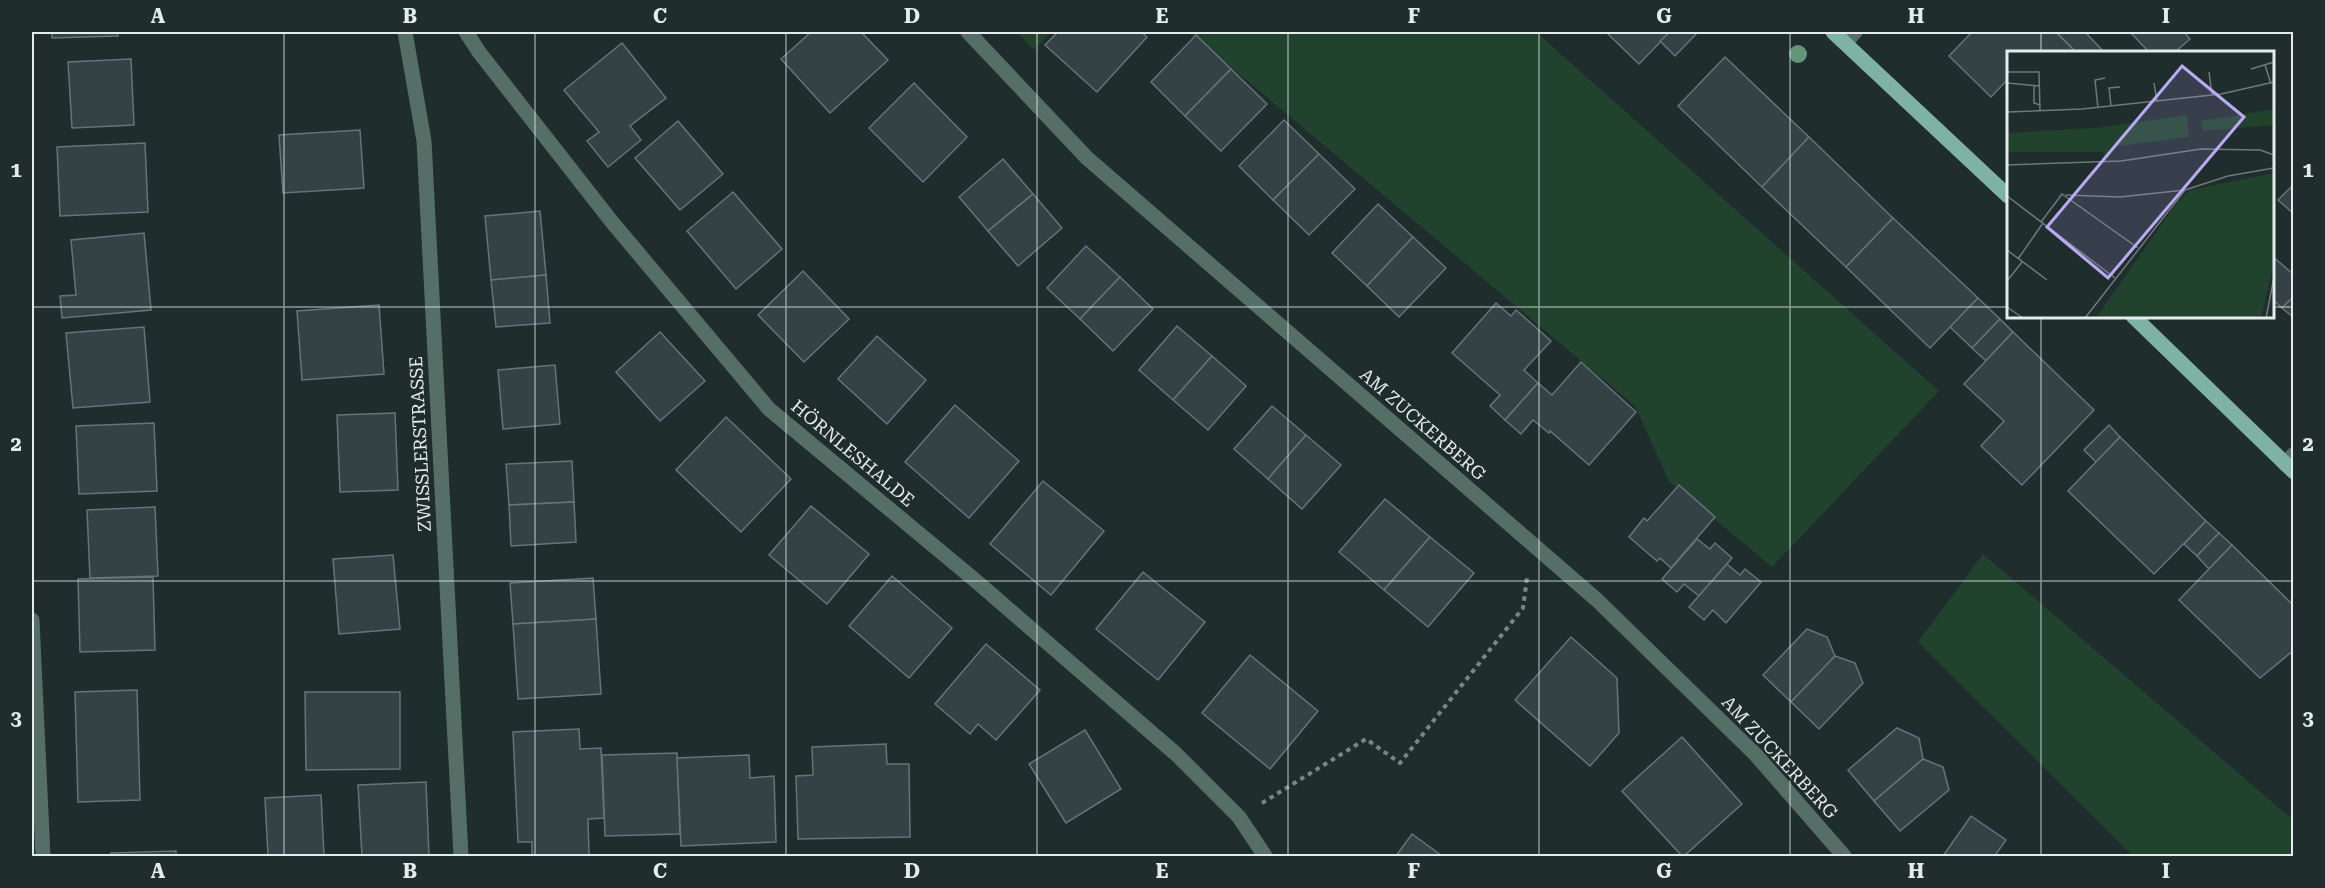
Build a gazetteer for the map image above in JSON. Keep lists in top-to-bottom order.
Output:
{
  "streets": {
    "street": ["AM ZUCKERBERG", "ZWISSLERSTRASSE", "HÖRNLESHALDE"]
  },
  "grid": {
    "columns": [
      "A",
      "B",
      "C",
      "D",
      "E",
      "F",
      "G",
      "H",
      "I"
    ],
    "rows": ["1", "2", "3"]
  }
}
